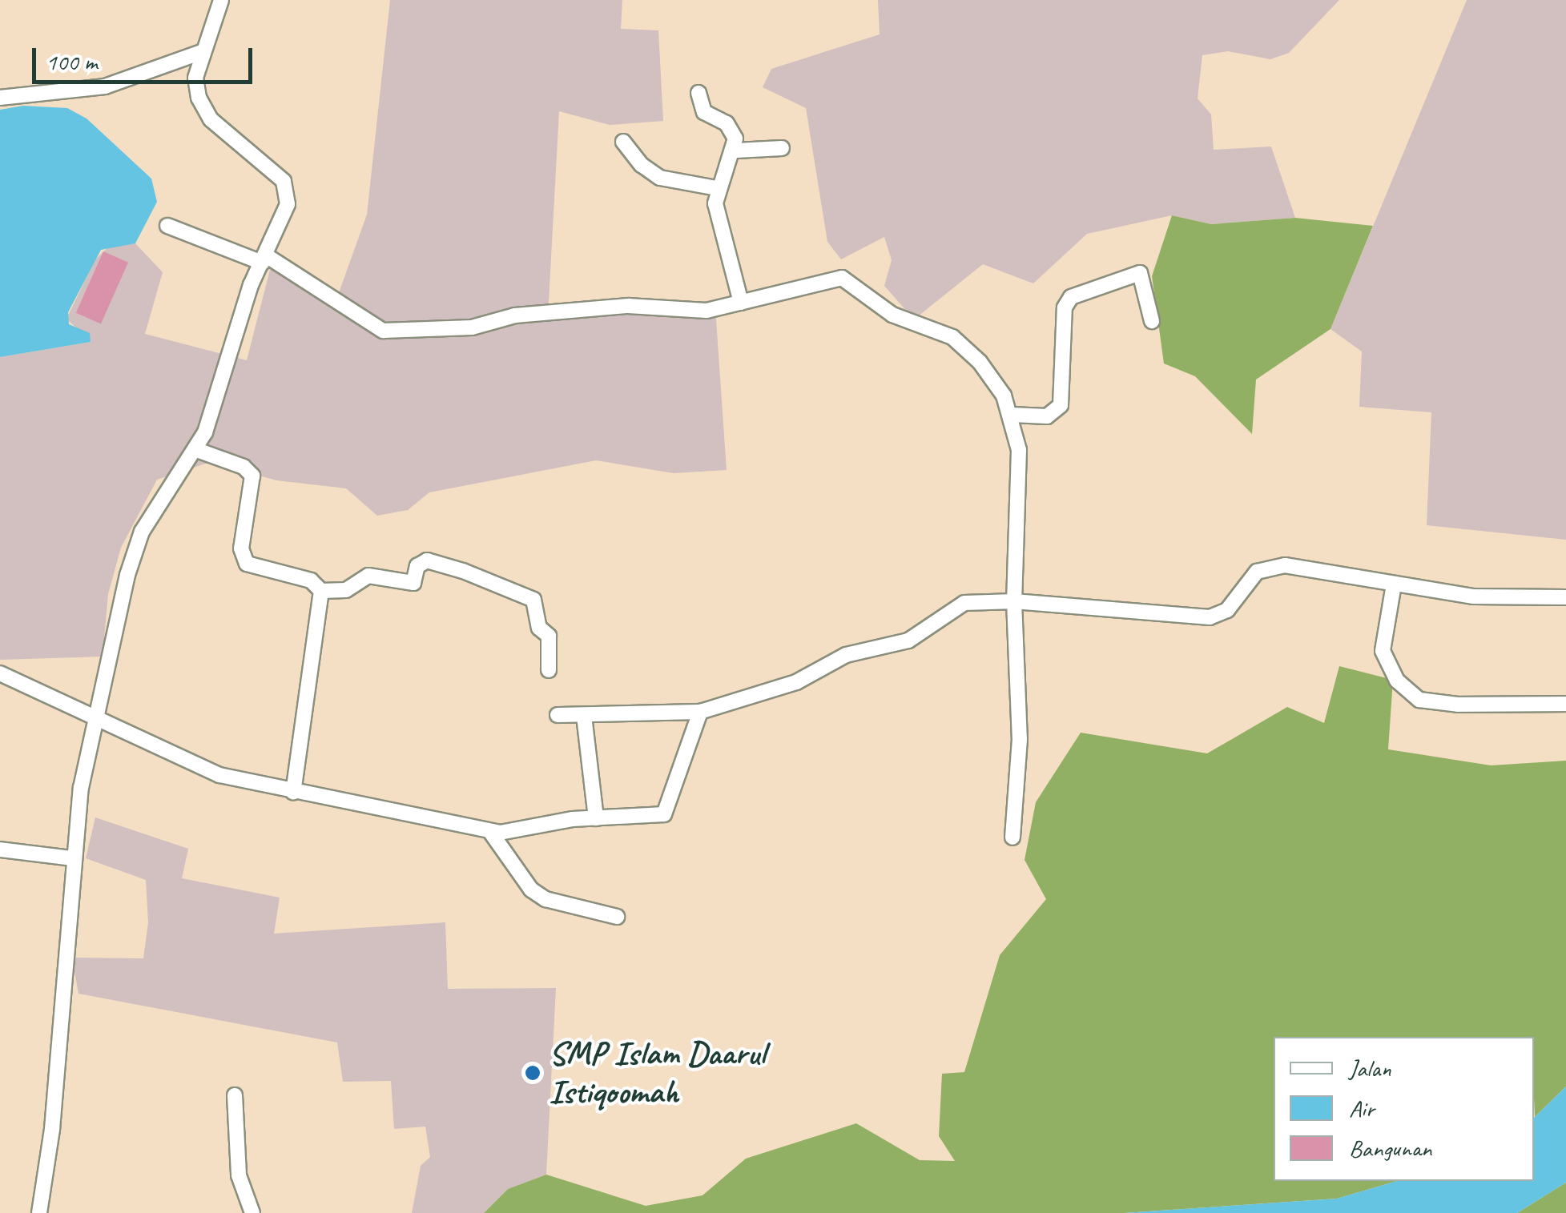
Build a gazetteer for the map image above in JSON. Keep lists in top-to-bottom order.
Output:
{
  "places": ["SMP Islam Daarul Istiqoomah"],
  "legend": ["Jalan", "Air", "Bangunan"],
  "scale_bar": "100 m"
}
